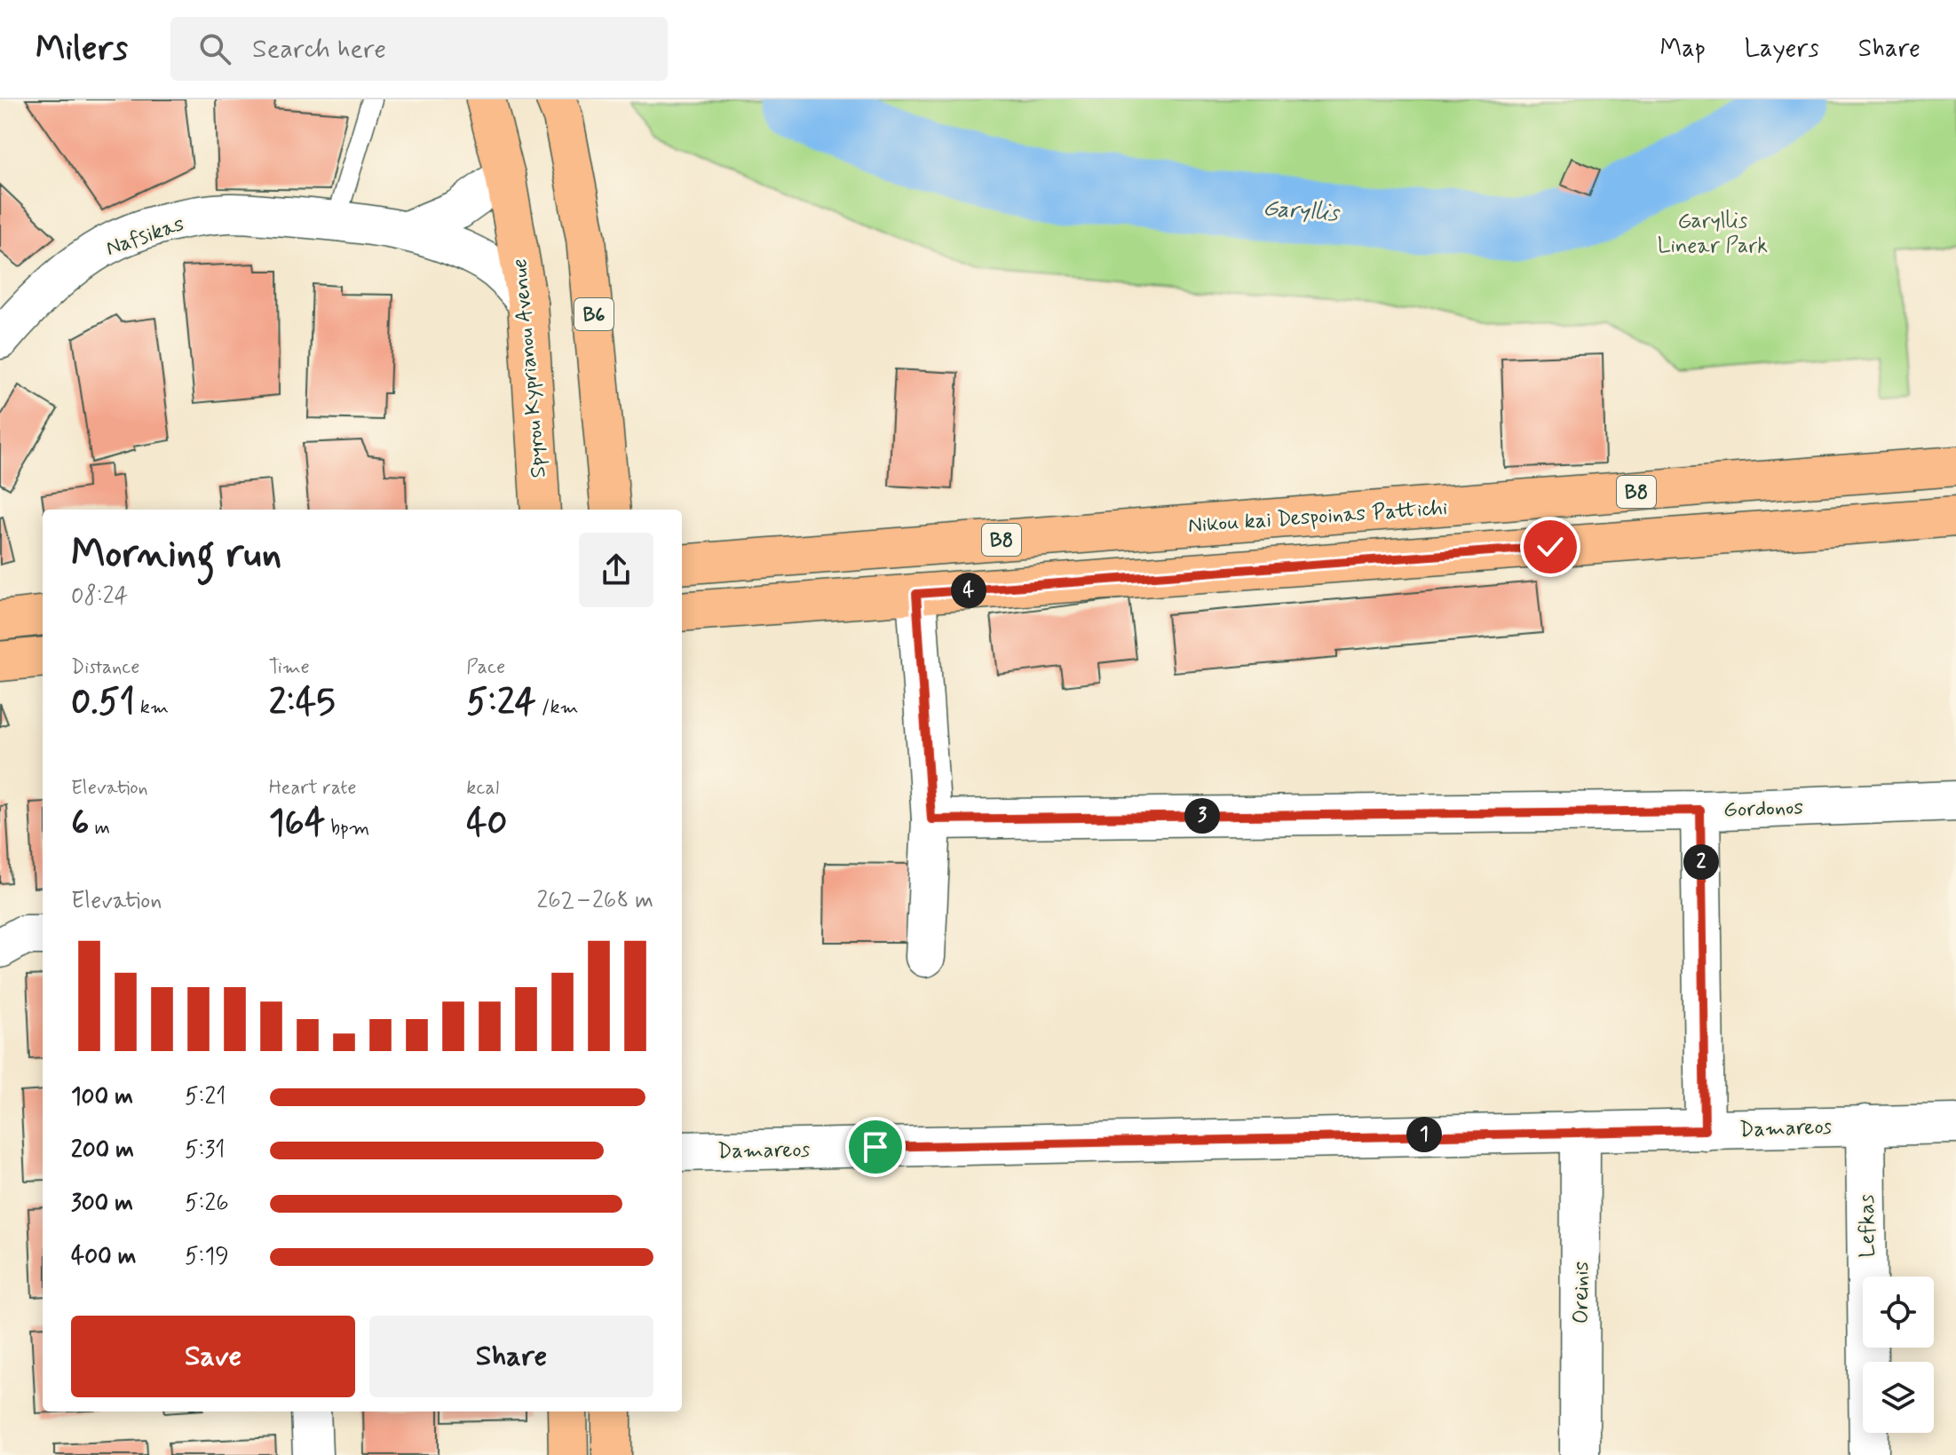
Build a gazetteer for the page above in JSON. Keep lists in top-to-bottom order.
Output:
{
  "streets": {
    "main road": [
      "B6",
      "Spyrou Kyprianou Avenue",
      "B8",
      "Nikou kai Despoinas Pattichi"
    ],
    "street": [
      "Nafsikas",
      "Gordonos",
      "Damareos",
      "Lefkas",
      "Oreinis"
    ]
  },
  "crossings": [
    ["Nafsikas", "Spyrou Kyprianou Avenue"],
    ["Damareos", "Lefkas"],
    ["Damareos", "Oreinis"]
  ],
  "water": ["Garyllis"],
  "parks": ["Garyllis Linear Park"],
  "page": {
    "header": "Milers",
    "search": "Search here",
    "nav": ["Map", "Layers", "Share"],
    "heading": ["Morning run", "08:24"],
    "pins": [
      "4",
      "3",
      "2",
      "1"
    ],
    "stats": [
      ["Distance", "0.51 km"],
      ["Time", "2:45"],
      ["Pace", "5:24 /km"],
      ["Elevation", "6 m"],
      ["Heart rate", "164 bpm"],
      ["kcal", "40"]
    ],
    "chart": ["Elevation", "262–268 m"],
    "list": [
      {
        "name": "100 m",
        "note": "5:21"
      },
      {
        "name": "200 m",
        "note": "5:31"
      },
      {
        "name": "300 m",
        "note": "5:26"
      },
      {
        "name": "400 m",
        "note": "5:19"
      }
    ],
    "buttons": ["Save", "Share"]
  }
}
